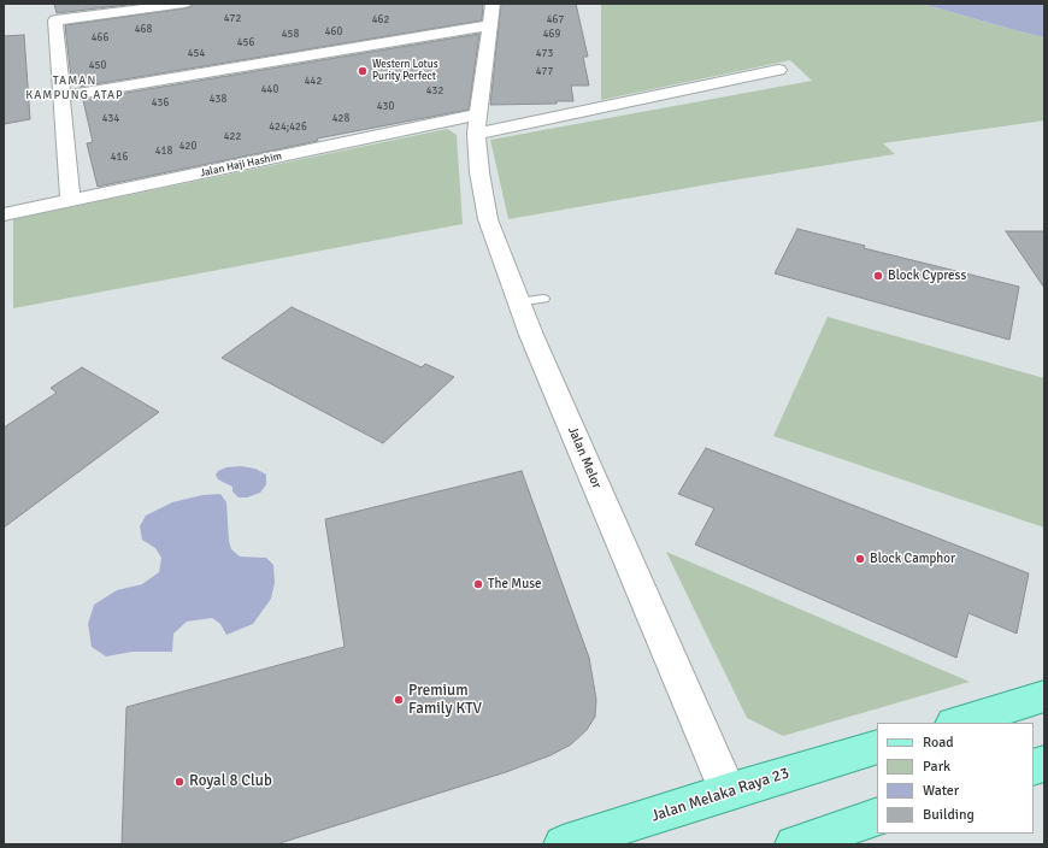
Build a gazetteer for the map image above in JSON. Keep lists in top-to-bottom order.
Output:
{
  "streets": {
    "main road": ["Jalan Melaka Raya 23"],
    "street": ["Jalan Haji Hashim", "Jalan Melor"]
  },
  "crossings": [
    ["Jalan Haji Hashim", "Jalan Melor"],
    ["Jalan Melor", "Jalan Melaka Raya 23"]
  ],
  "districts": ["TAMAN KAMPUNG ATAP"],
  "places": [
    "Western Lotus Purity Perfect",
    "Block Cypress",
    "Block Camphor",
    "The Muse",
    "Premium Family KTV",
    "Royal 8 Club"
  ],
  "house_numbers": [
    "472",
    "462",
    "467",
    "468",
    "460",
    "458",
    "469",
    "466",
    "456",
    "454",
    "473",
    "450",
    "477",
    "442",
    "440",
    "432",
    "438",
    "436",
    "430",
    "434",
    "428",
    "424;426",
    "422",
    "420",
    "418",
    "416"
  ],
  "legend": [
    "Road",
    "Park",
    "Water",
    "Building"
  ]
}
